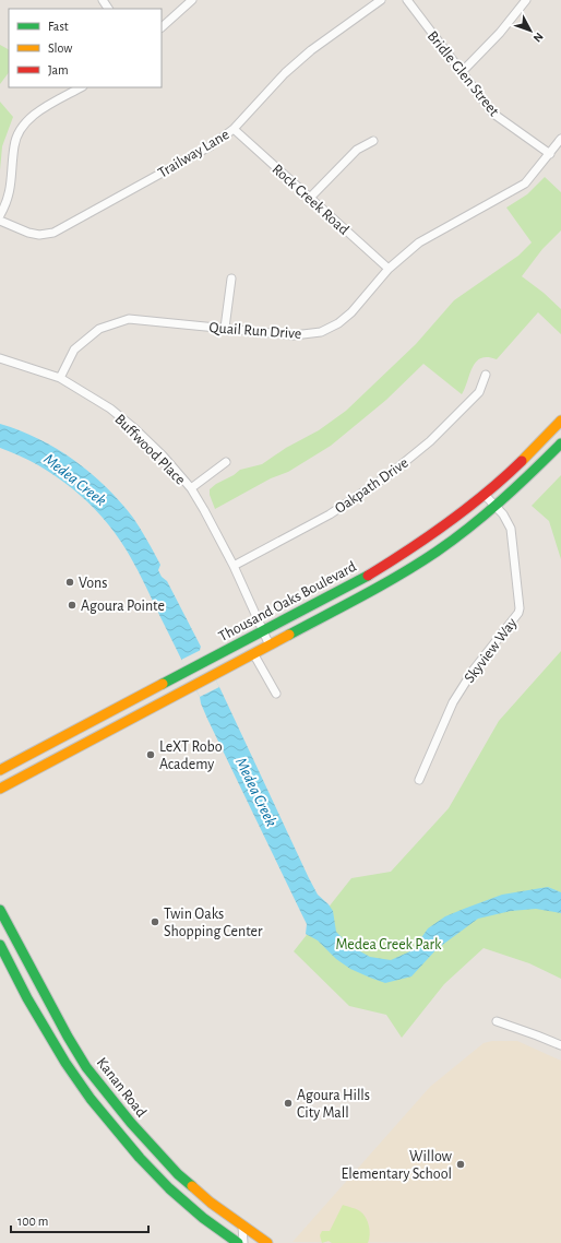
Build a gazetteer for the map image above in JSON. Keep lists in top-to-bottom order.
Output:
{
  "streets": {
    "main road": ["Thousand Oaks Boulevard", "Kanan Road"],
    "street": [
      "Bridle Glen Street",
      "Trailway Lane",
      "Rock Creek Road",
      "Quail Run Drive",
      "Buffwood Place",
      "Oakpath Drive",
      "Skyview Way"
    ]
  },
  "crossings": [
    ["Bridle Glen Street", "Quail Run Drive"],
    ["Trailway Lane", "Rock Creek Road"],
    ["Rock Creek Road", "Quail Run Drive"],
    ["Quail Run Drive", "Buffwood Place"],
    ["Buffwood Place", "Oakpath Drive"],
    ["Buffwood Place", "Thousand Oaks Boulevard"],
    ["Thousand Oaks Boulevard", "Skyview Way"]
  ],
  "water": ["Medea Creek"],
  "parks": ["Medea Creek Park"],
  "places": [
    "Vons",
    "Agoura Pointe",
    "LeXT Robo Academy",
    "Twin Oaks Shopping Center",
    "Agoura Hills City Mall",
    "Willow Elementary School"
  ],
  "legend": ["Fast", "Slow", "Jam"],
  "scale_bar": "100 m",
  "north": "bottom right"
}
